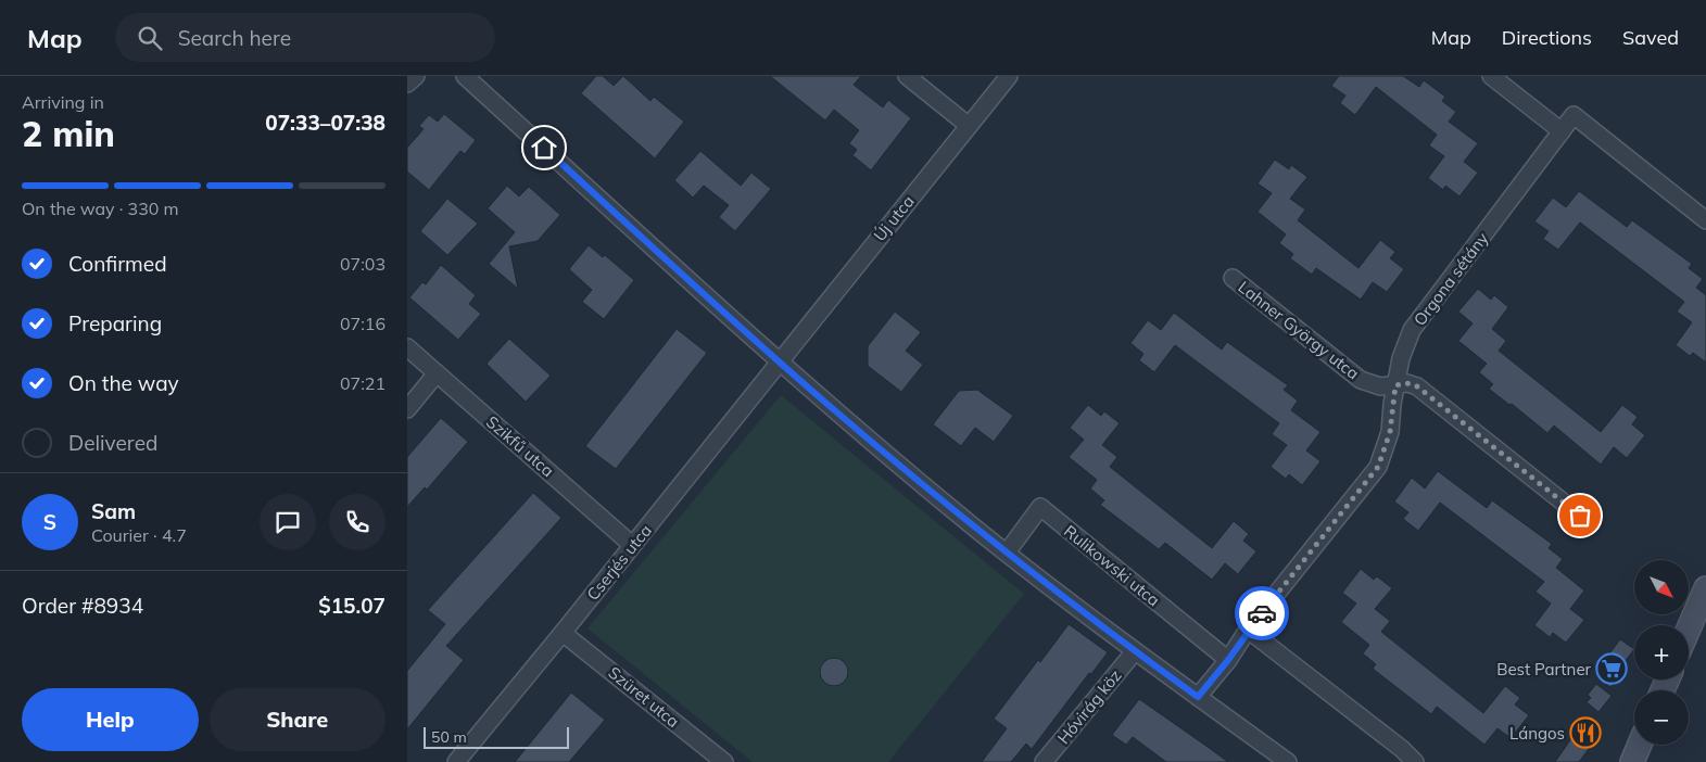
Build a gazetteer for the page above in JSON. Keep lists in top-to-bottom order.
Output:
{
  "streets": {
    "street": [
      "Új utca",
      "Orgona sétány",
      "Lahner György utca",
      "Szikfű utca",
      "Cserjés utca",
      "Rulikowski utca",
      "Szüret utca",
      "Hóvirág köz"
    ]
  },
  "crossings": [
    ["Új utca", "Cserjés utca"],
    ["Orgona sétány", "Lahner György utca"],
    ["Orgona sétány", "Rulikowski utca"],
    ["Szikfű utca", "Cserjés utca"],
    ["Cserjés utca", "Szüret utca"]
  ],
  "places": {
    "supermarket": ["Best Partner"],
    "restaurant": ["Lángos"]
  },
  "scale_bar": "50 m",
  "north": "bottom right",
  "page": {
    "header": "Map",
    "search": "Search here",
    "nav": ["Map", "Directions", "Saved"],
    "heading": ["2 min", "Arriving in", "07:33–07:38"],
    "panel": [
      "Sam",
      "Courier · 4.7",
      "Order #8934",
      "$15.07"
    ],
    "bar": "On the way · 330 m",
    "list": [
      ["Confirmed", "07:03"],
      ["Preparing", "07:16"],
      ["On the way", "07:21"],
      "Delivered"
    ],
    "round": "S",
    "map_buttons": ["+", "−"],
    "buttons": ["Help", "Share"],
    "scale": "50 m"
  }
}
